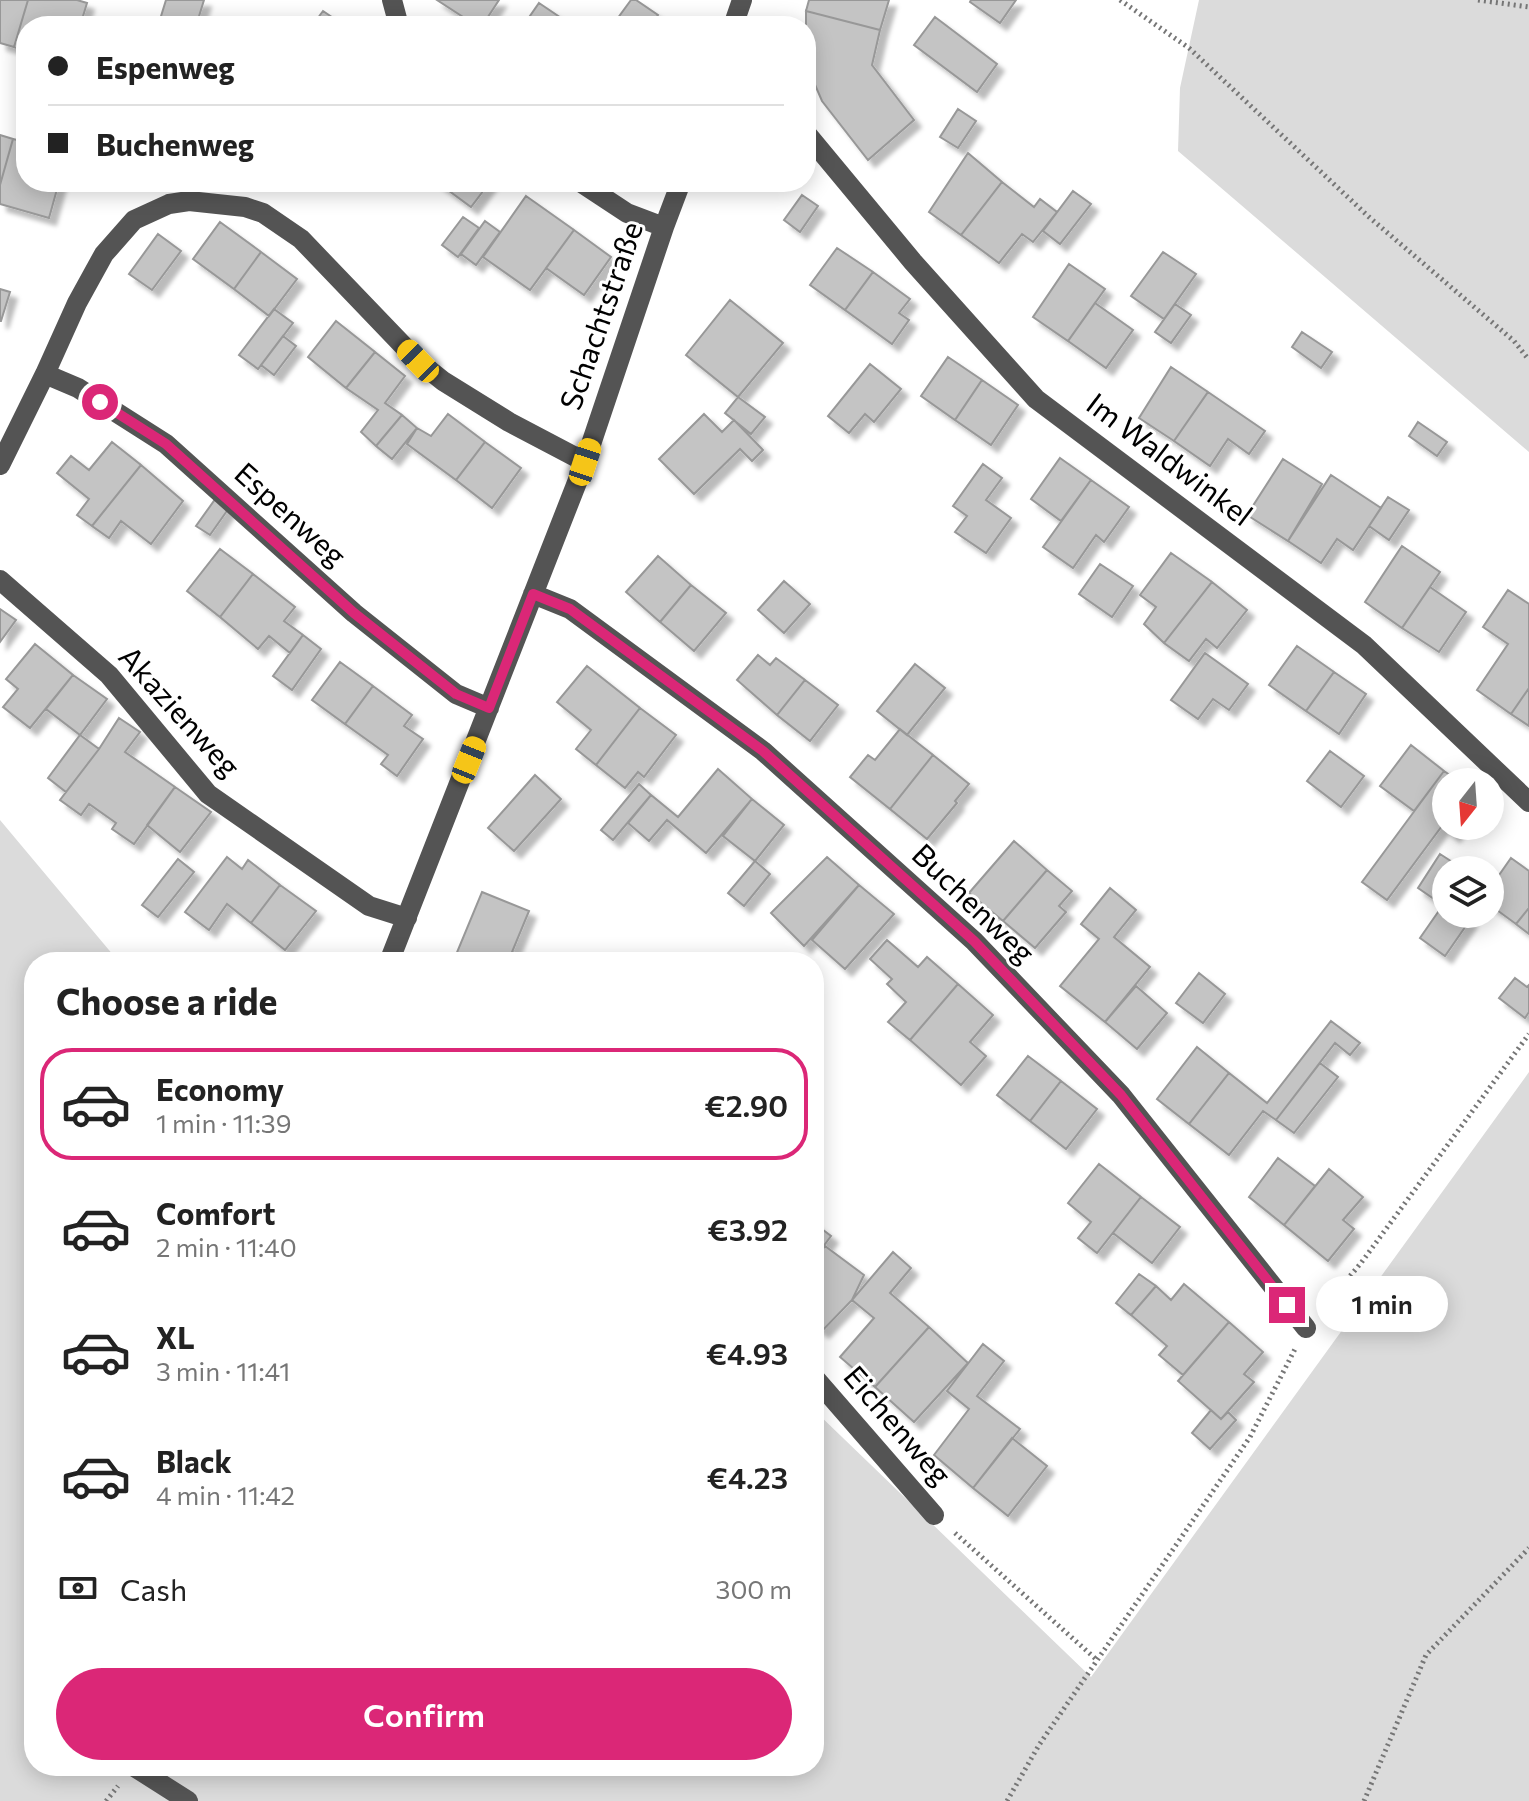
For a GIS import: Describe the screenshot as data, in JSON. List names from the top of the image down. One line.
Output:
{"streets":{"street":["Schachtstraße","Im Waldwinkel","Espenweg","Akazienweg","Buchenweg","Eichenweg"]},"crossings":[["Schachtstraße","Espenweg"],["Schachtstraße","Akazienweg"],["Schachtstraße","Buchenweg"]],"north":"bottom","page":{"banner":["Espenweg","Buchenweg"],"heading":"Choose a ride","list":[{"name":"Economy","note":"1 min · 11:39","value":"€2.90"},{"name":"Comfort","note":"2 min · 11:40","value":"€3.92"},{"name":"XL","note":"3 min · 11:41","value":"€4.93"},{"name":"Black","note":"4 min · 11:42","value":"€4.23"}],"bubble":"1 min","pay":["Cash","300 m"],"buttons":"Confirm"}}
